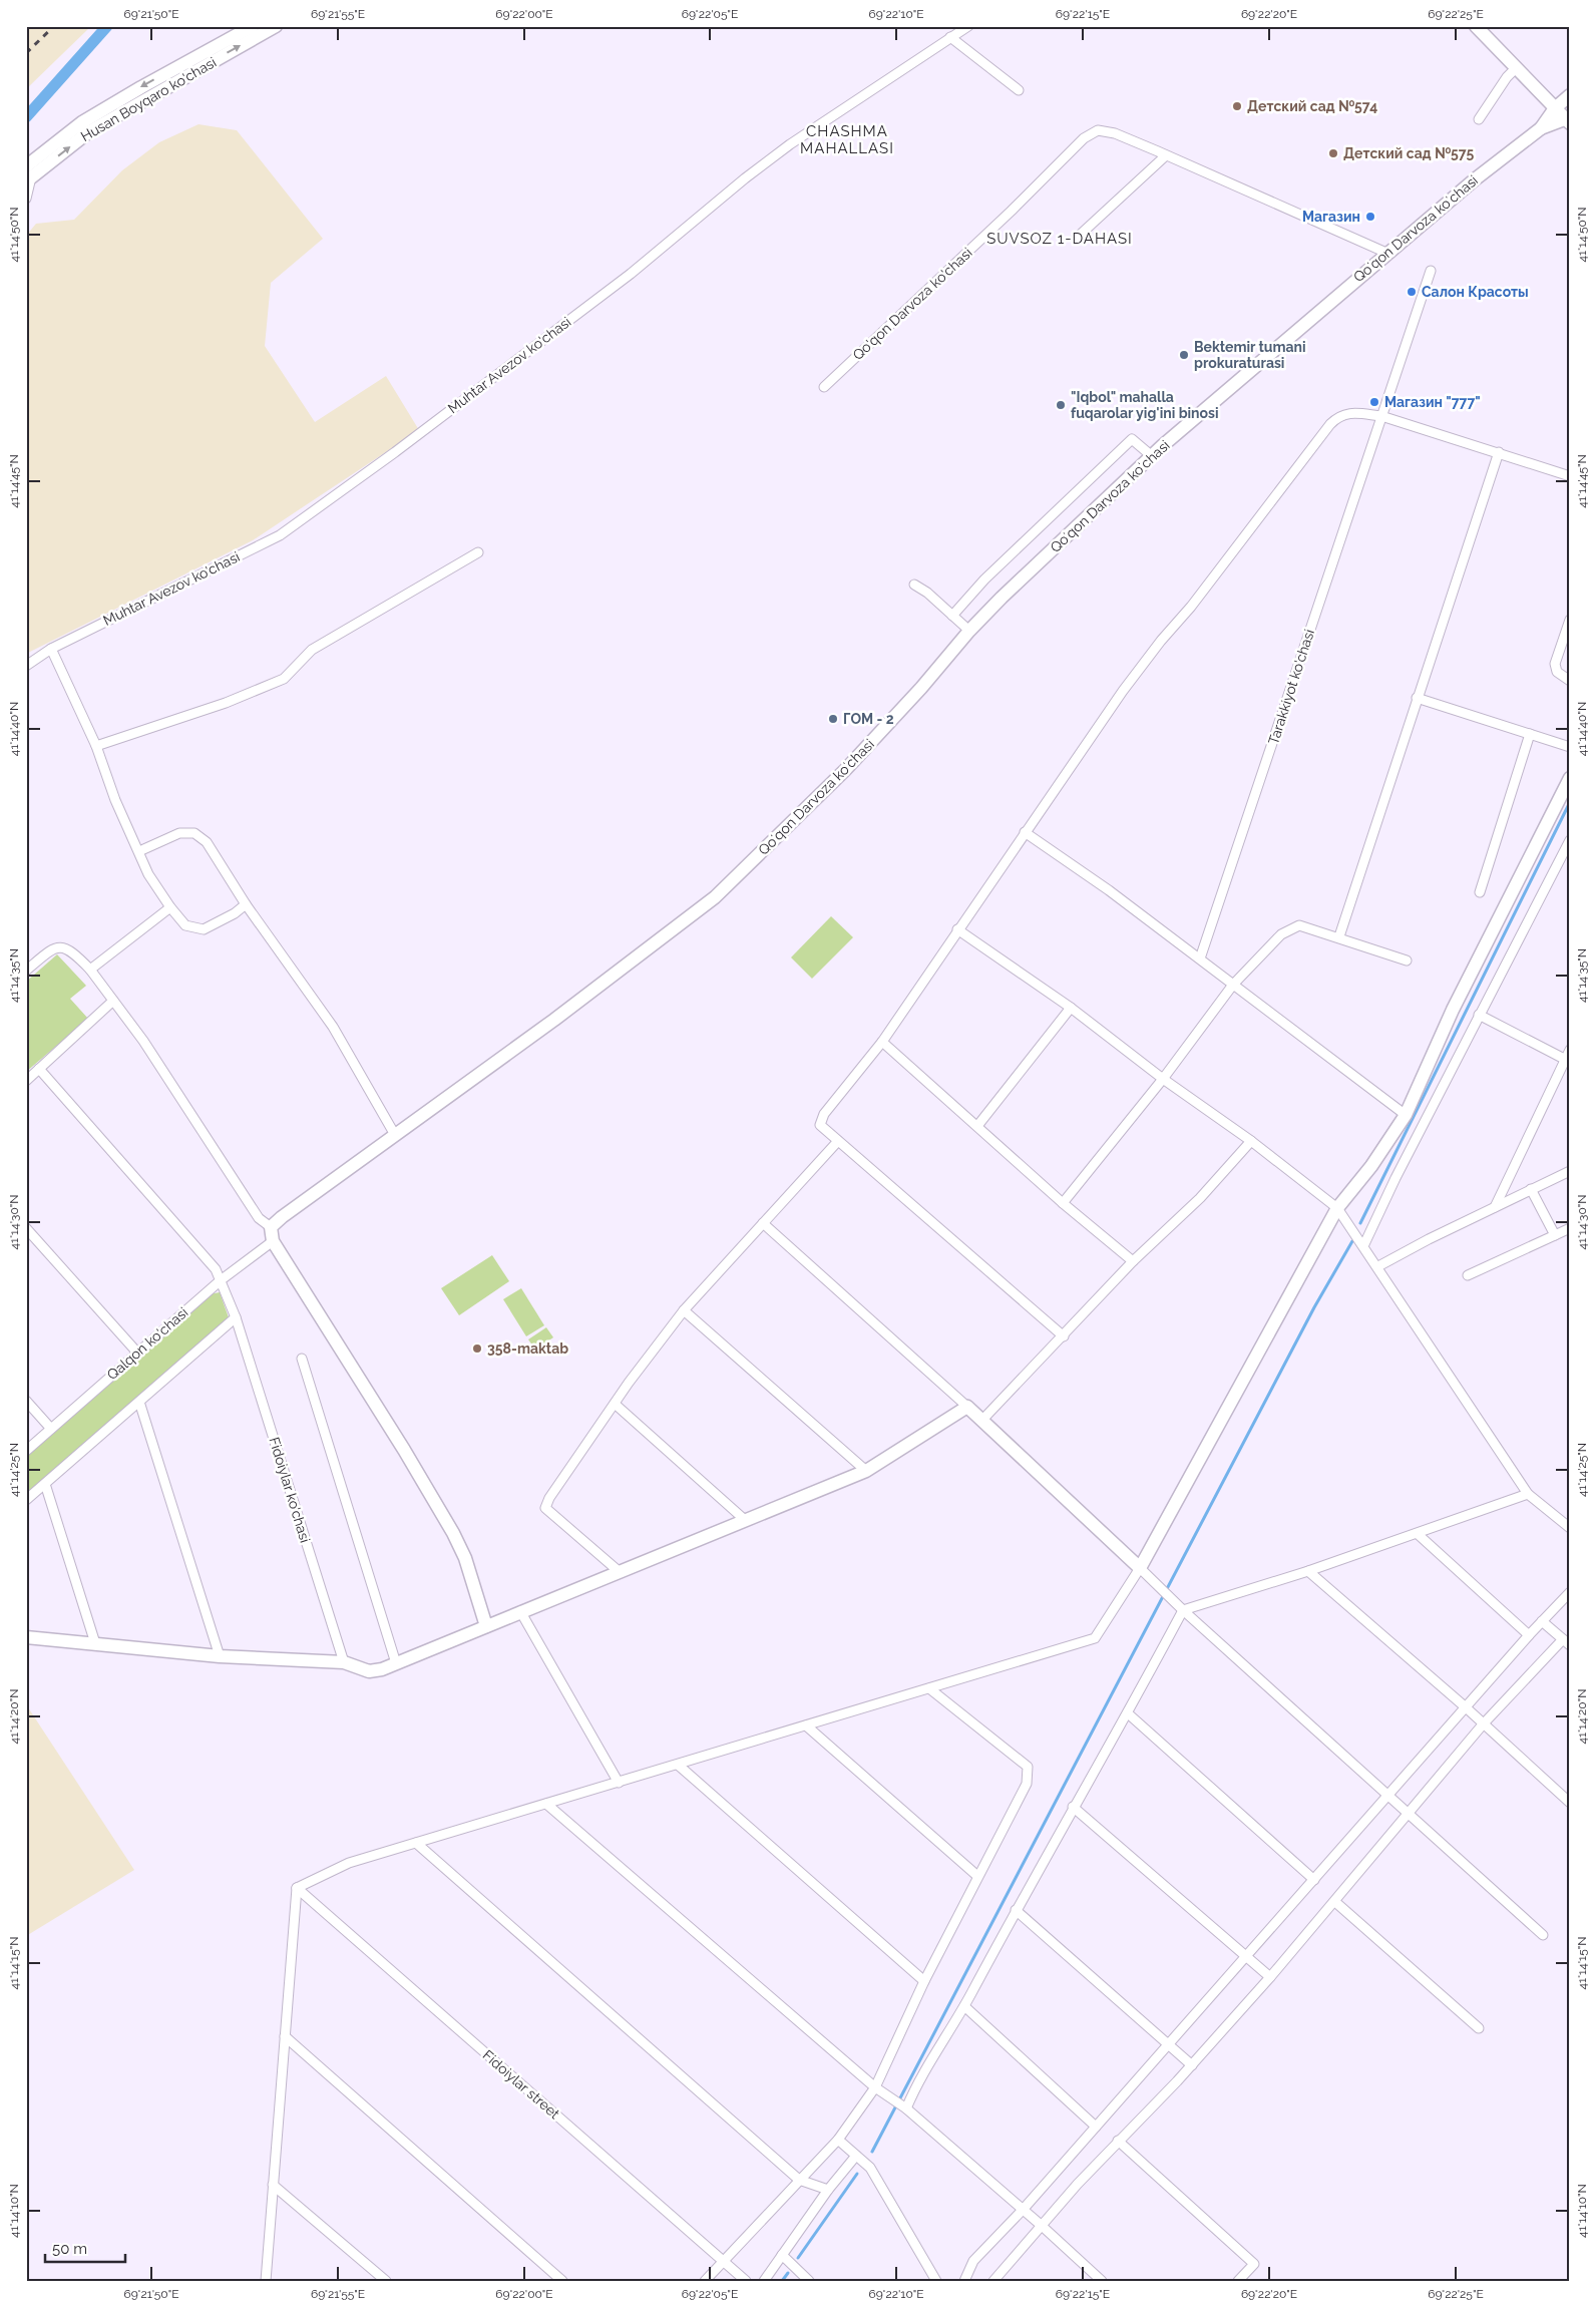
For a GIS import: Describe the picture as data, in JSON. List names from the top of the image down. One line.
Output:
{"streets":{"street":["Husan Boyqaro ko'chasi","Qoʻqon Darvoza koʻchasi","Qo'qon Darvoza ko'chasi","Muhtar Avezov ko'chasi","Tarakkiyot ko'chasi","Qalqon ko'chasi","Fidoiylar ko'chasi","Fidoiylar street"]},"crossings":[["Qalqon ko'chasi","Fidoiylar ko'chasi"]],"districts":["CHASHMA MAHALLASI","SUVSOZ 1-DAHASI"],"places":["Детский сад №574","Детский сад №575","Магазин","Салон Красоты","Bektemir tumani prokuraturasi","Магазин \"777\"","\"Iqbol\" mahalla fuqarolar yig'ini binosi","ГОМ - 2","358-maktab"],"scale_bar":"50 m","coordinates":["69°21'50\"E","69°21'55\"E","69°22'00\"E","69°22'05\"E","69°22'10\"E","69°22'15\"E","69°22'20\"E","69°22'25\"E","41°14'50\"N","41°14'45\"N","41°14'40\"N","41°14'35\"N","41°14'30\"N","41°14'25\"N","41°14'20\"N","41°14'15\"N","41°14'10\"N"]}
